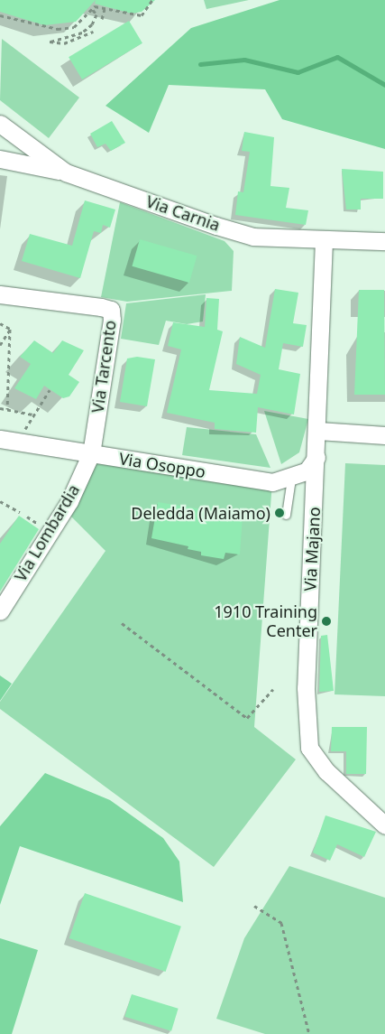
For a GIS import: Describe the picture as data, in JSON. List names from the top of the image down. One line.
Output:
{"streets":{"street":["Via Carnia","Via Tarcento","Via Osoppo","Via Lombardia","Via Majano"]},"crossings":[["Via Carnia","Via Majano"],["Via Tarcento","Via Osoppo"],["Via Tarcento","Via Lombardia"],["Via Osoppo","Via Lombardia"],["Via Osoppo","Via Majano"]],"places":["Deledda (Maiamo)","1910 Training Center"]}
